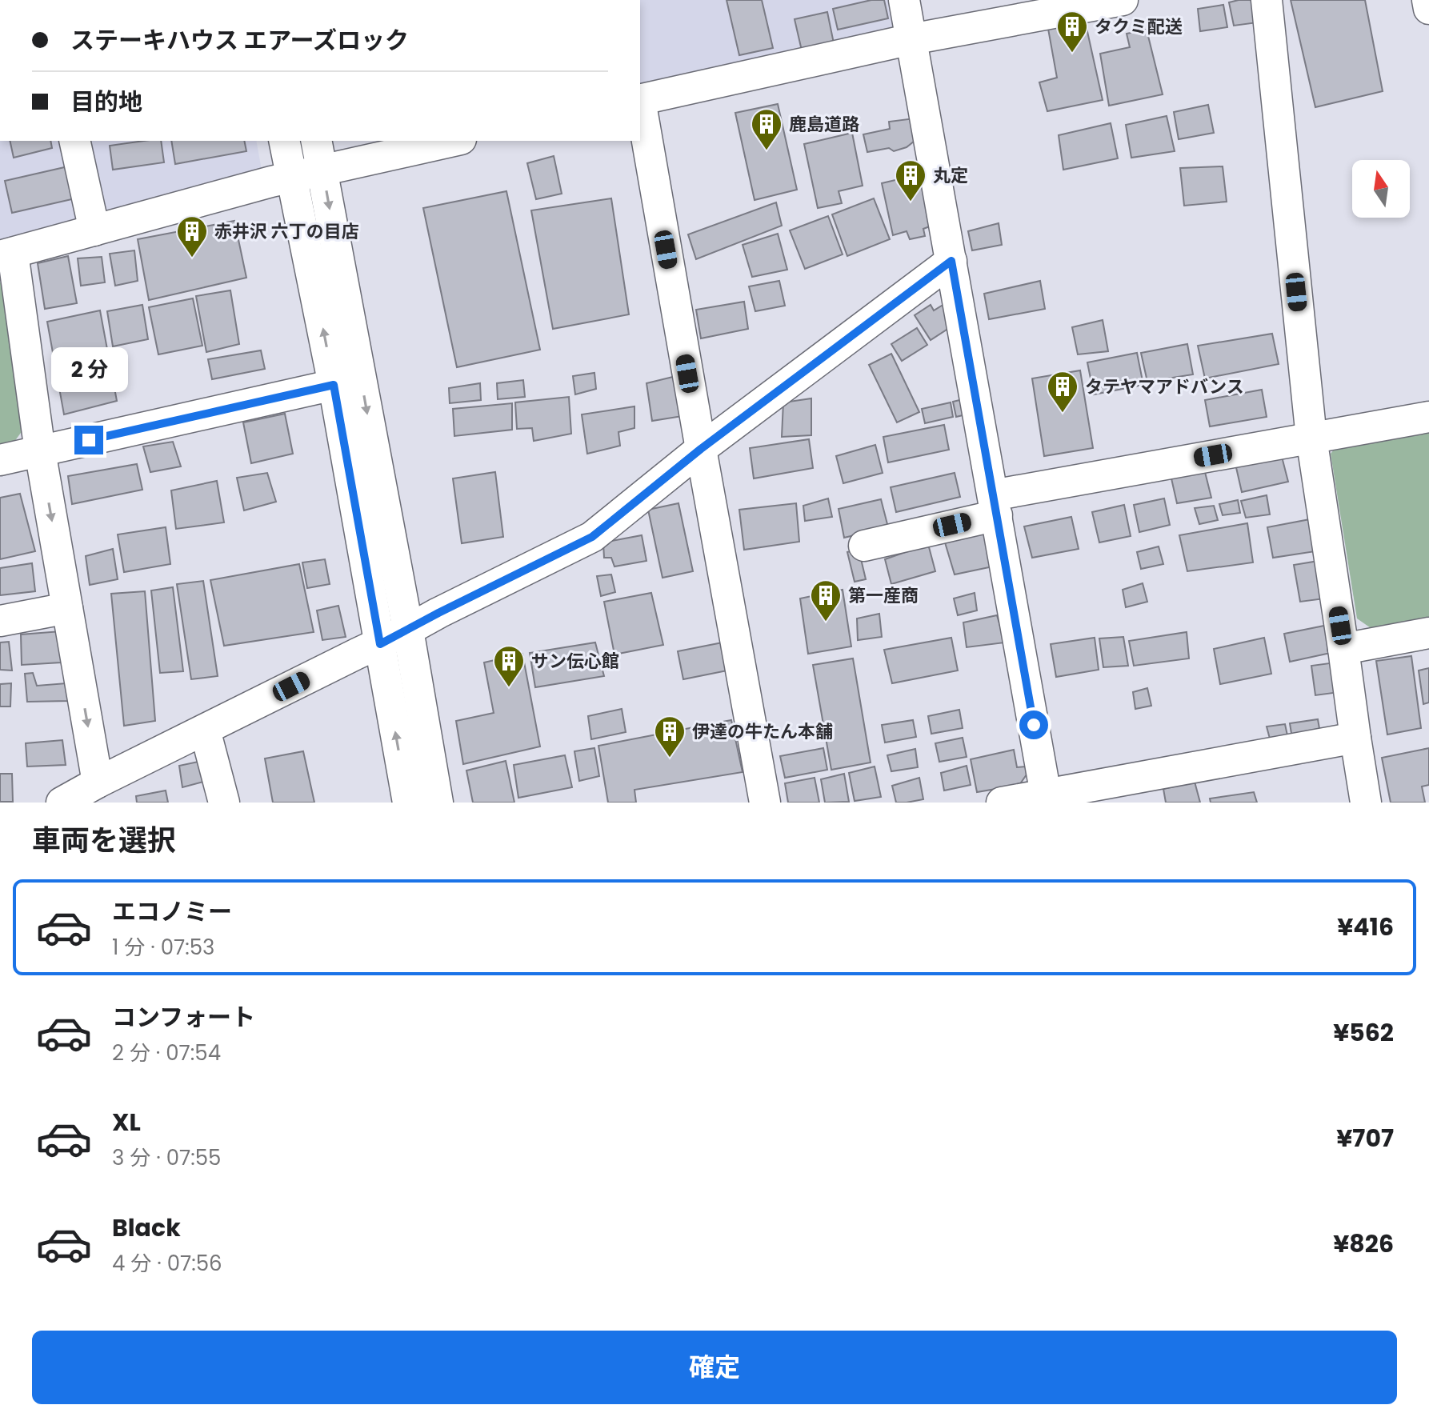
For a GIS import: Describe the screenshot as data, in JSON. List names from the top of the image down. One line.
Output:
{"places":{"building":["タクミ配送","鹿島道路","丸定","赤井沢 六丁の目店","タテヤマアドバンス","第一産商","サン伝心館","伊達の牛たん本舗"]},"north":"top","page":{"banner":["ステーキハウス エアーズロック","目的地"],"bubble":"2 分","heading":"車両を選択","list":[{"name":"エコノミー","note":"1 分 · 07:53","value":"¥416"},{"name":"コンフォート","note":"2 分 · 07:54","value":"¥562"},{"name":"XL","note":"3 分 · 07:55","value":"¥707"},{"name":"Black","note":"4 分 · 07:56","value":"¥826"}],"buttons":"確定"}}
